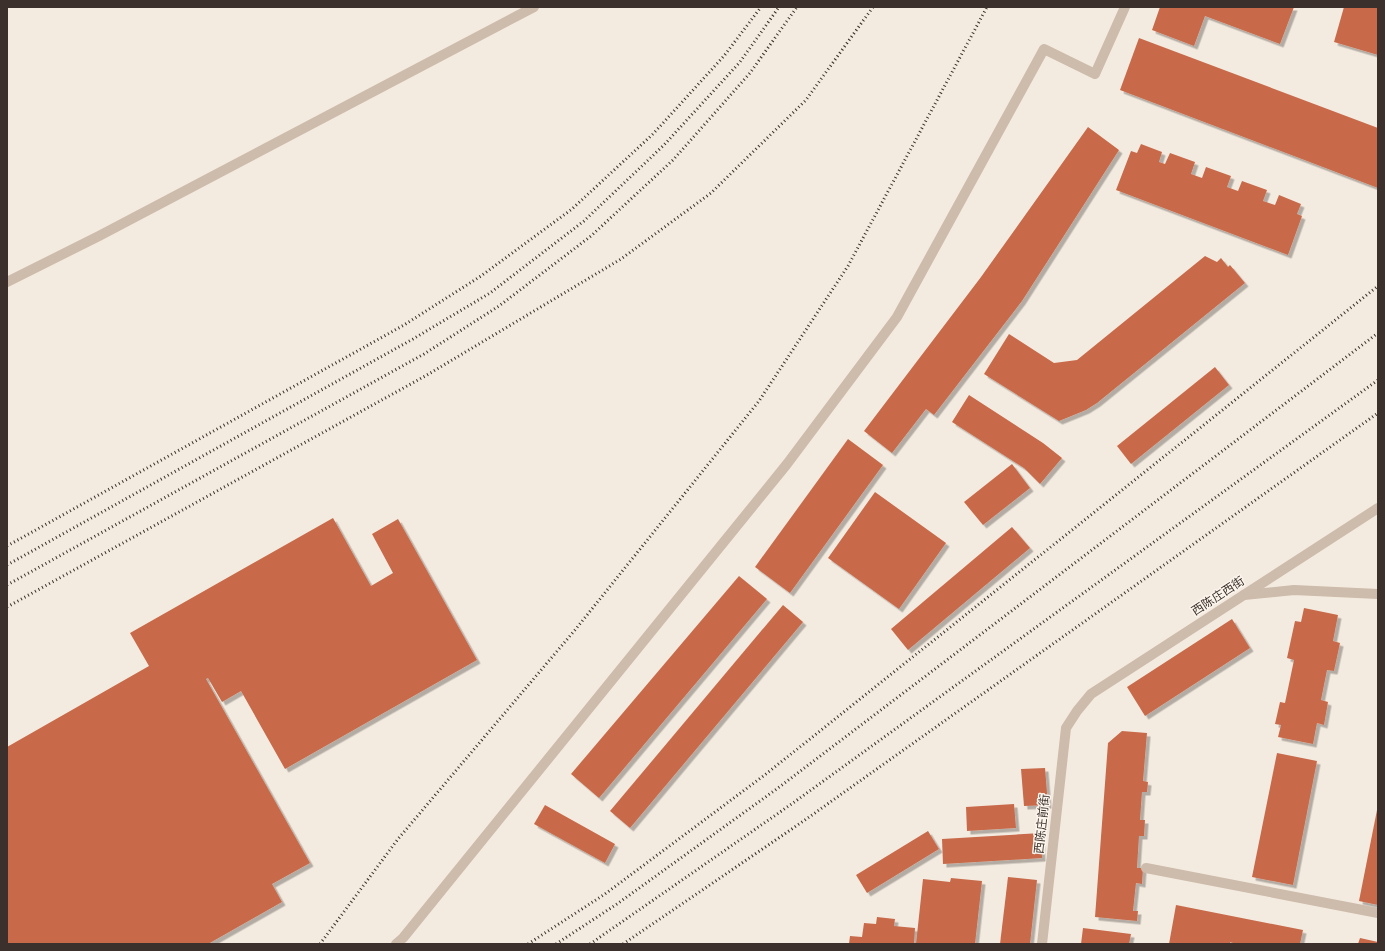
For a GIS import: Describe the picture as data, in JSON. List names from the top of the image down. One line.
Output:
{"streets":{"street":["西陈庄西街","西陈庄前街"]},"crossings":[["西陈庄西街","西陈庄前街"]]}
